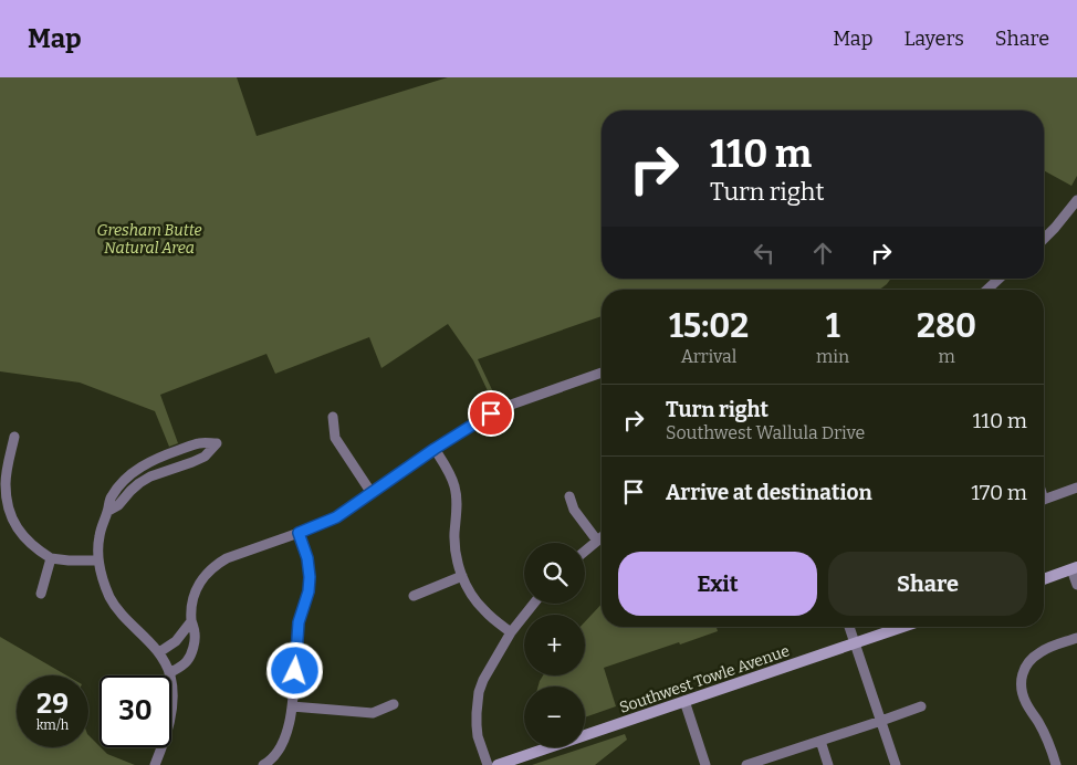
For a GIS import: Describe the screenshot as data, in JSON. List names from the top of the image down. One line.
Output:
{"streets":{"main road":["Southwest Towle Avenue"]},"parks":["Gresham Butte Natural Area"],"page":{"header":"Map","nav":["Map","Layers","Share"],"turn":["110 m","Turn right"],"eta":["15:02","Arrival","1","min","280","m"],"list":[{"name":"Turn right","note":"Southwest Wallula Drive","value":"110 m"},{"name":"Arrive at destination","value":"170 m"}],"buttons":["Exit","Share"],"map_buttons":["+","−"],"speed":"29 km/h","limit":"30"}}
